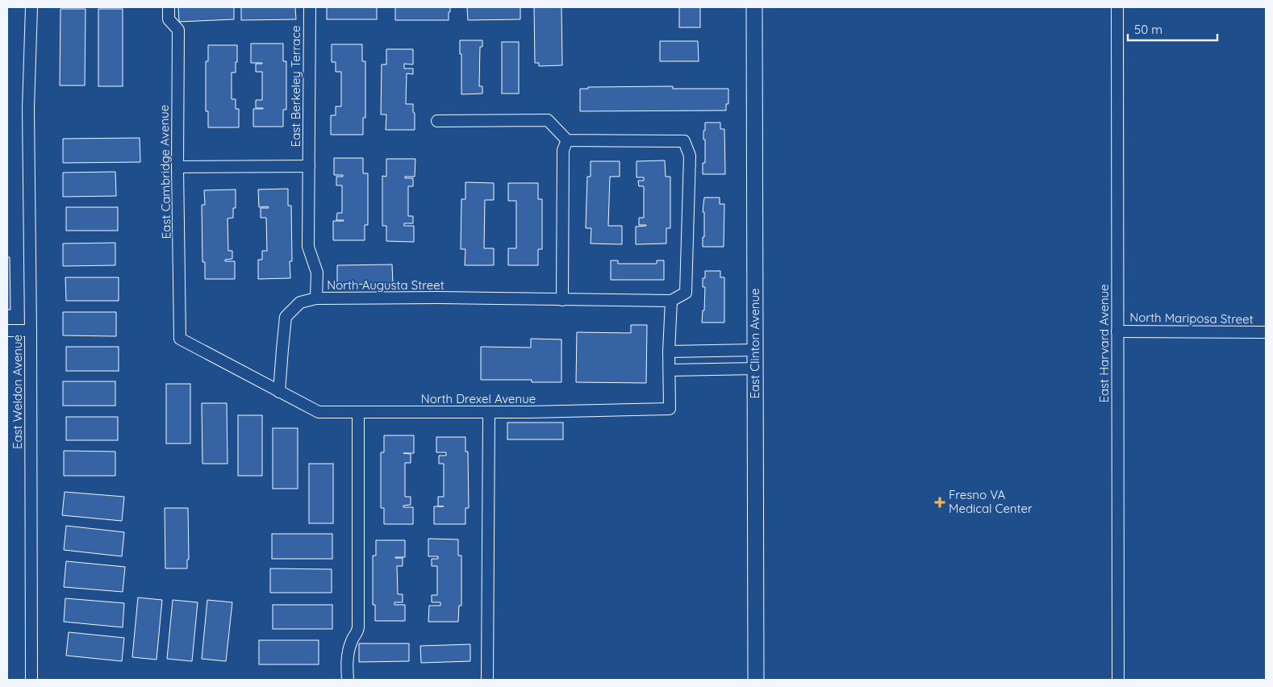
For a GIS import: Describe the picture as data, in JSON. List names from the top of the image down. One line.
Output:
{"streets":{"main road":["East Clinton Avenue"],"street":["East Berkeley Terrace","East Cambridge Avenue","North Augusta Street","North Mariposa Street","East Harvard Avenue","East Weldon Avenue","North Drexel Avenue"]},"crossings":[["East Berkeley Terrace","North Augusta Street"],["East Cambridge Avenue","North Drexel Avenue"],["North Mariposa Street","East Harvard Avenue"]],"places":{"health":["Fresno VA Medical Center"]},"scale_bar":"50 m"}
